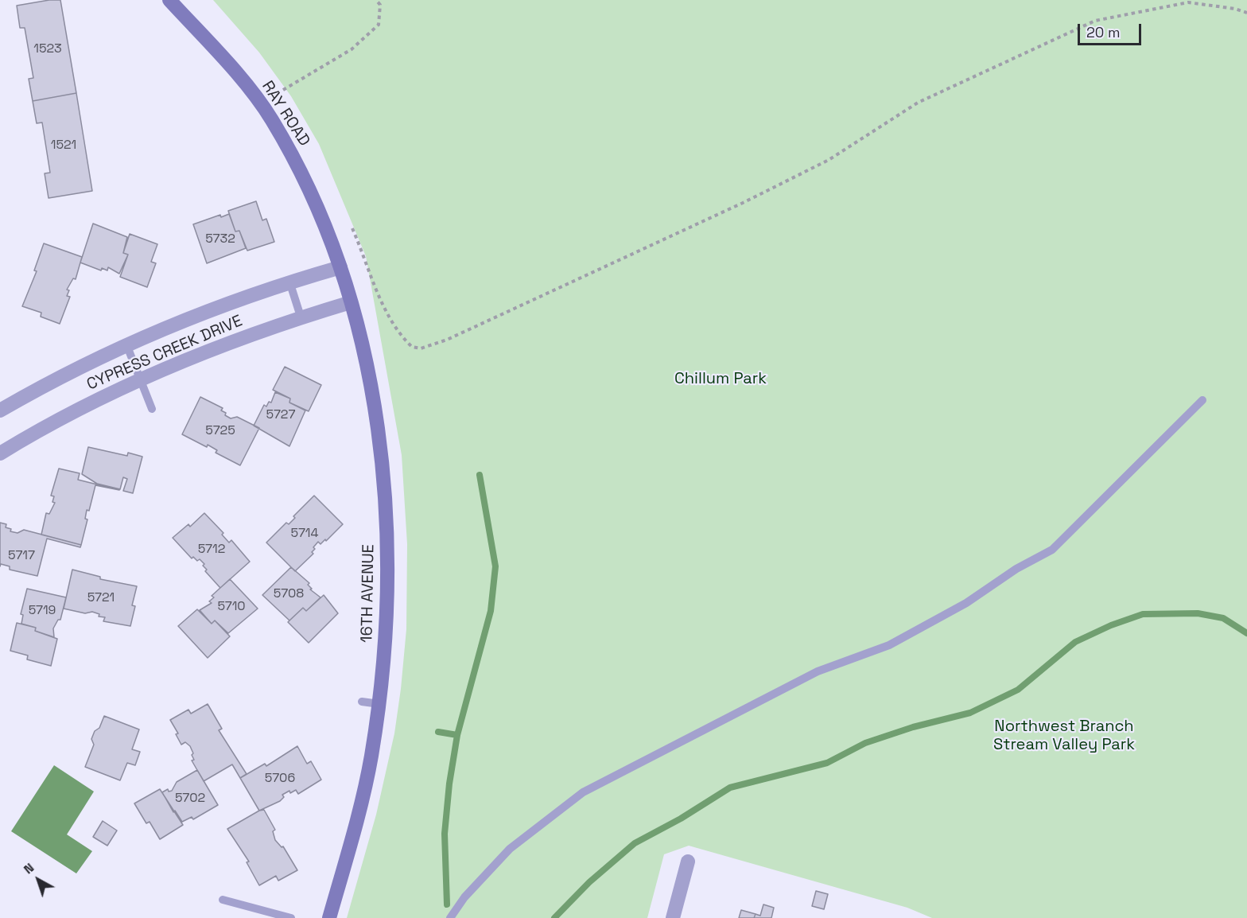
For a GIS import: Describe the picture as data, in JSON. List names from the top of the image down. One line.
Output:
{"streets":{"street":["RAY ROAD","CYPRESS CREEK DRIVE","16TH AVENUE"]},"crossings":[["RAY ROAD","CYPRESS CREEK DRIVE"],["RAY ROAD","16TH AVENUE"],["CYPRESS CREEK DRIVE","16TH AVENUE"]],"parks":["Chillum Park","Northwest Branch Stream Valley Park"],"house_numbers":["1523","1521","5732","5727","5725","5714","5712","5717","5708","5721","5710","5719","5706","5702"],"scale_bar":"20 m","north":"top left"}
